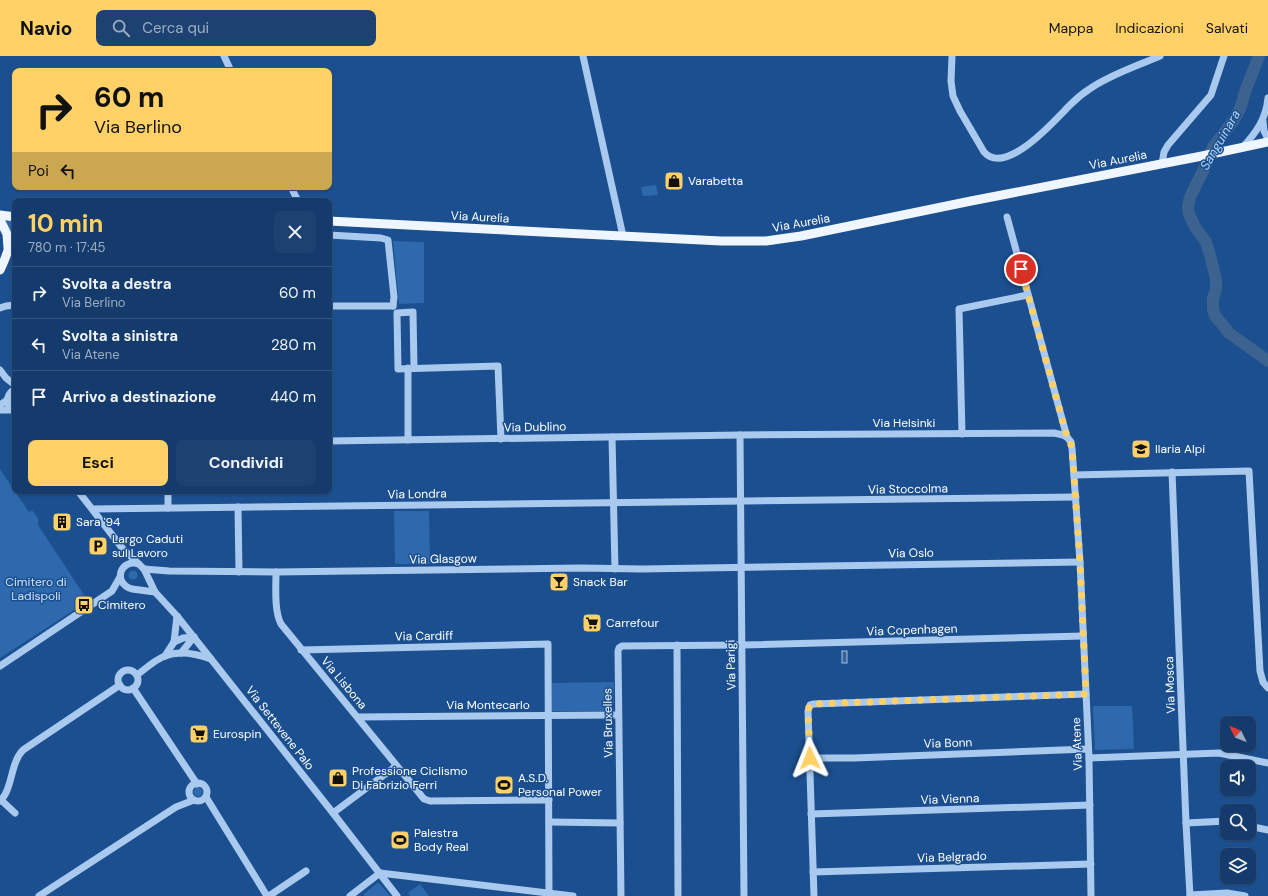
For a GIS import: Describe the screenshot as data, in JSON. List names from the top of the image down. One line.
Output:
{"streets":{"main road":["Via Aurelia"],"street":["Via Helsinki","Via Dublino","Via Stoccolma","Via Londra","Via Oslo","Via Glasgow","Via Copenhagen","Via Cardiff","Via Parigi","Via Lisbona","Via Mosca","Via Montecarlo","Via Bruxelles","Via Settevene Palo","Via Bonn","Via Atene","Via Vienna","Via Belgrado"]},"crossings":[["Via Helsinki","Via Dublino"],["Via Helsinki","Via Parigi"],["Via Helsinki","Via Atene"],["Via Dublino","Via Parigi"],["Via Stoccolma","Via Londra"],["Via Stoccolma","Via Parigi"],["Via Stoccolma","Via Atene"],["Via Londra","Via Parigi"],["Via Londra","Via Settevene Palo"],["Via Oslo","Via Glasgow"],["Via Oslo","Via Parigi"],["Via Oslo","Via Atene"],["Via Glasgow","Via Parigi"],["Via Glasgow","Via Lisbona"],["Via Glasgow","Via Settevene Palo"],["Via Copenhagen","Via Parigi"],["Via Copenhagen","Via Bruxelles"],["Via Copenhagen","Via Atene"],["Via Cardiff","Via Lisbona"],["Via Cardiff","Via Montecarlo"],["Via Lisbona","Via Montecarlo"],["Via Montecarlo","Via Bruxelles"],["Via Bonn","Via Atene"],["Via Atene","Via Vienna"],["Via Atene","Via Belgrado"]],"water":["Sanguinara"],"parks":["Cimitero di Ladispoli"],"places":{"shop":["Varabetta","Professione Ciclismo Di Fabrizio Ferri"],"school or university":["Ilaria Alpi"],"building":["Sara '94"],"parking":["Largo Caduti sul Lavoro"],"bar":["Snack Bar"],"bus stop":["Cimitero"],"supermarket":["Carrefour","Eurospin"],"sports":["A.S.D. Personal Power","Palestra Body Real"]},"north":"top left","page":{"header":"Navio","search":"Cerca qui","nav":["Mappa","Indicazioni","Salvati"],"turn":["60 m","Via Berlino"],"then":"Poi","heading":["10 min","780 m · 17:45"],"list":[{"name":"Svolta a destra","note":"Via Berlino","value":"60 m"},{"name":"Svolta a sinistra","note":"Via Atene","value":"280 m"},{"name":"Arrivo a destinazione","value":"440 m"}],"buttons":["Esci","Condividi"]}}
